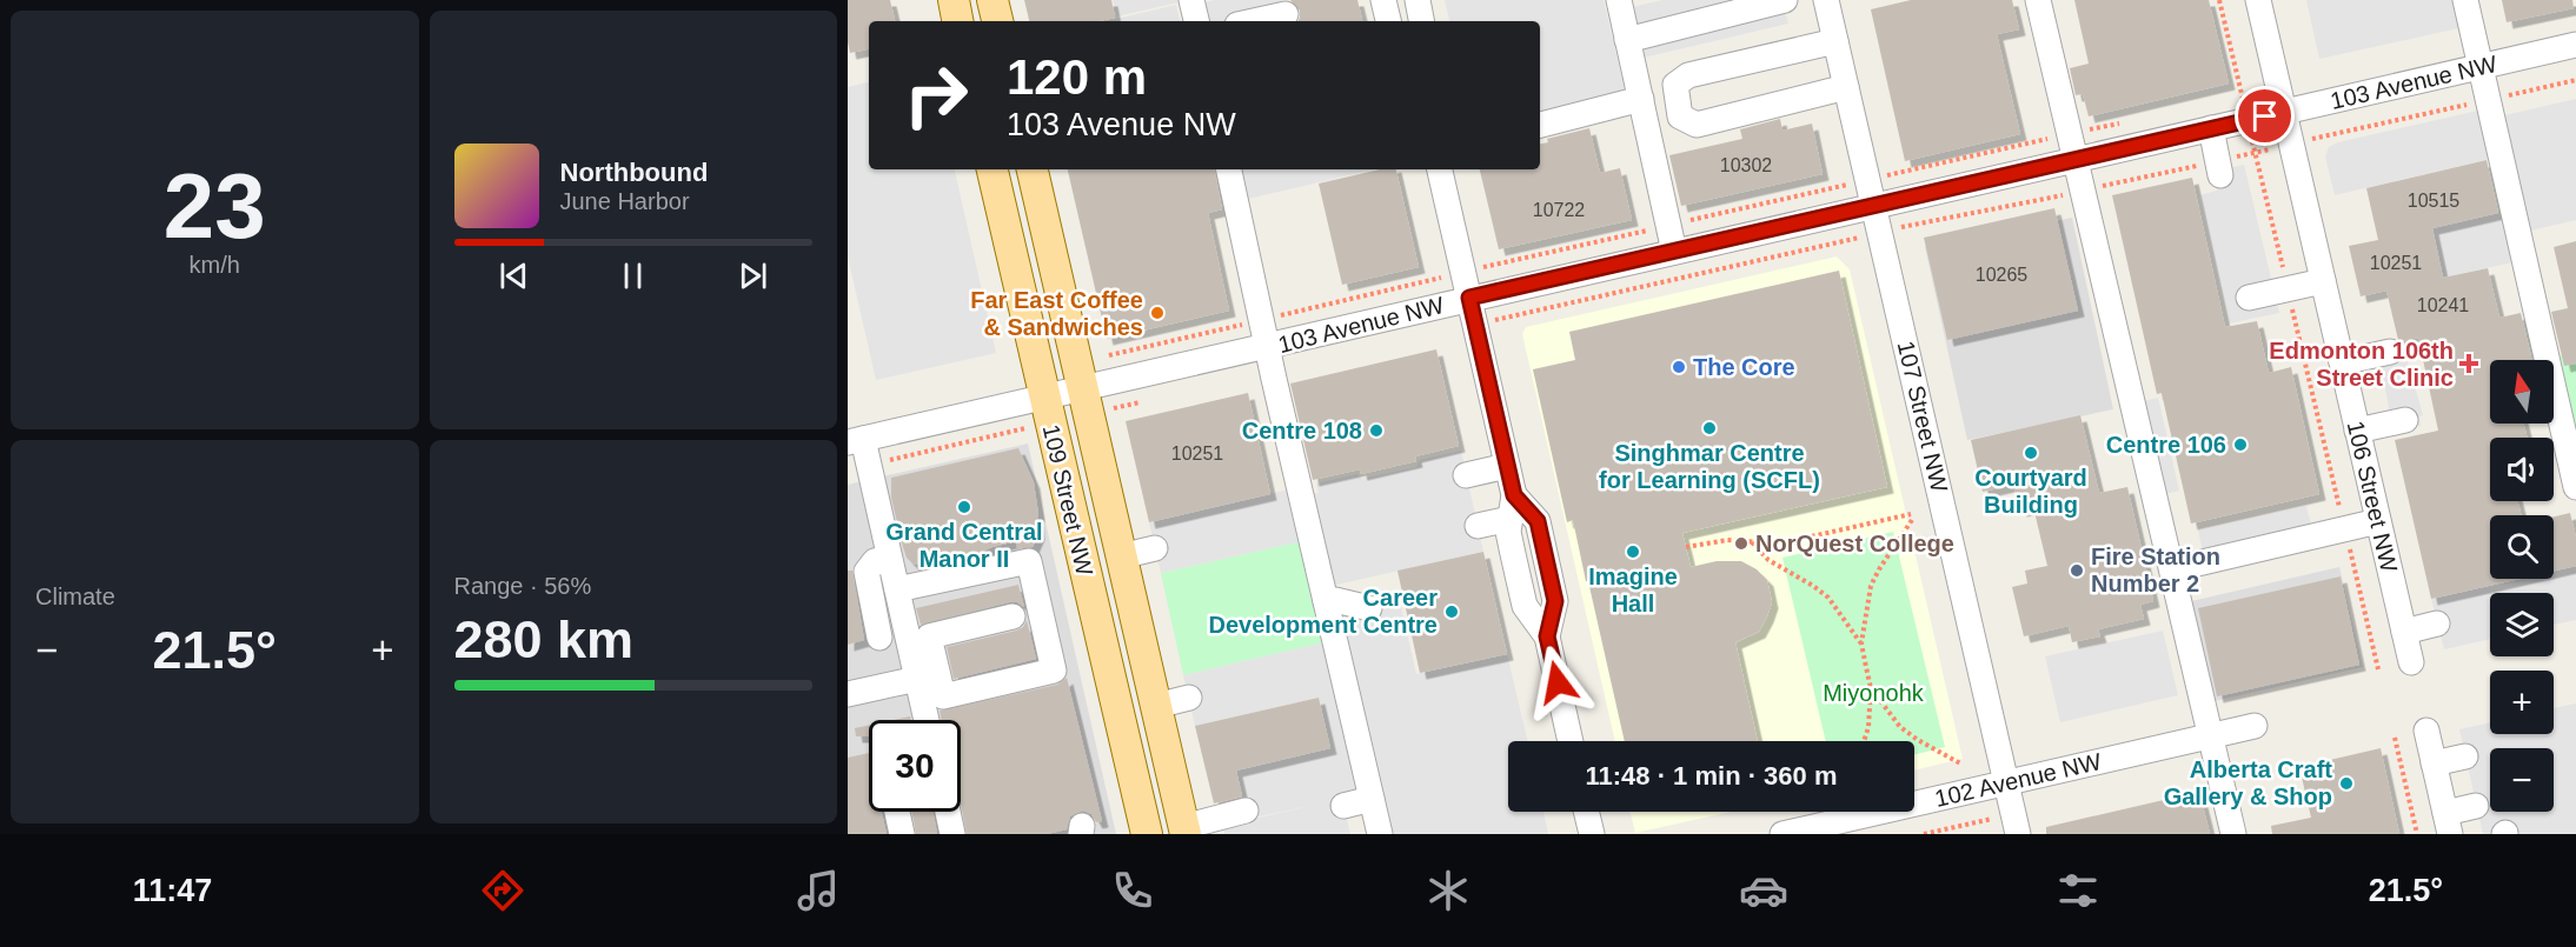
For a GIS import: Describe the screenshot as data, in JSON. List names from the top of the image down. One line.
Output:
{"streets":{"main road":["109 Street NW"],"street":["103 Avenue NW","107 Street NW","106 Street NW","102 Avenue NW"]},"crossings":[["103 Avenue NW","107 Street NW"],["103 Avenue NW","106 Street NW"],["103 Avenue NW","109 Street NW"],["107 Street NW","102 Avenue NW"]],"parks":["Miyonohk"],"places":{"other":["Far East Coffee & Sandwiches","The Core","Singhmar Centre for Learning (SCFL)","Centre 108","Centre 106","Courtyard Building","Grand Central Manor II","NorQuest College","Imagine Hall","Fire Station Number 2","Career Development Centre","Alberta Craft Gallery & Shop"],"health":["Edmonton 106th Street Clinic"]},"house_numbers":["10302","10515","10722","10251","10265","10241","10251"],"north":"top","page":{"tile":[["23","km/h"],"Climate",["Range · 56%","280 km"]],"turn":["120 m","103 Avenue NW"],"song":["Northbound","June Harbor"],"map_buttons":["+","−"],"heat":["−","21.5°","+"],"limit":"30","trip":"11:48 · 1 min · 360 m","tabs":["11:47","21.5°"]}}
